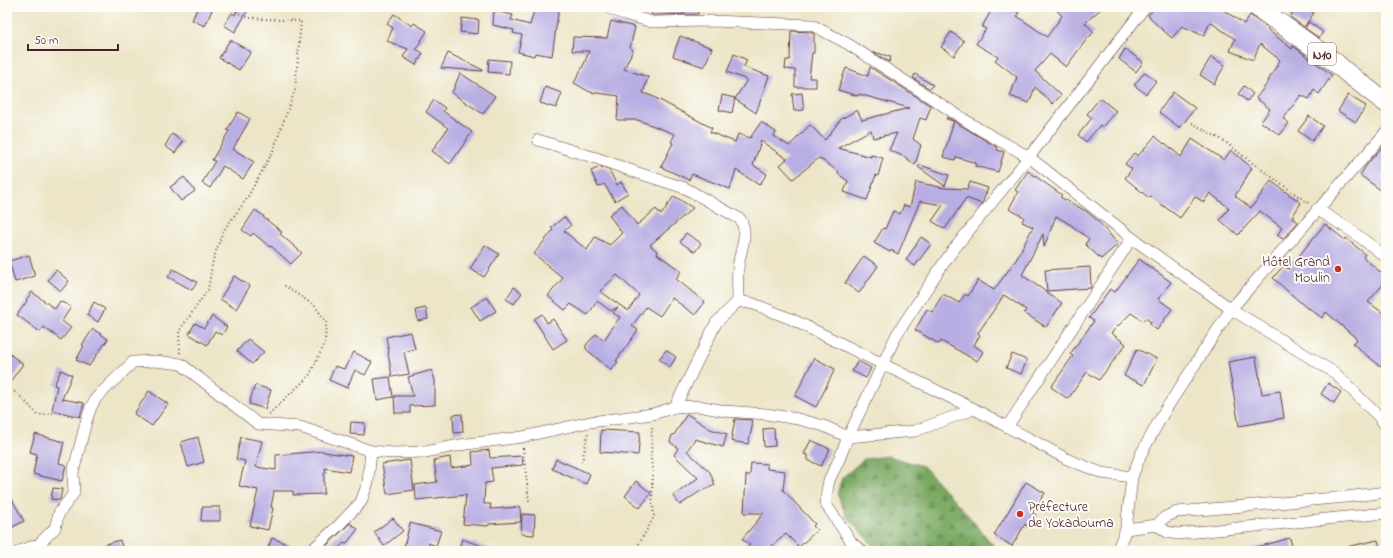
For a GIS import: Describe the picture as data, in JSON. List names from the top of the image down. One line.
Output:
{"streets":{"highway":["N10"]},"places":["Hôtel Grand Moulin","Préfecture de Yokadouma"],"scale_bar":"50 m"}
